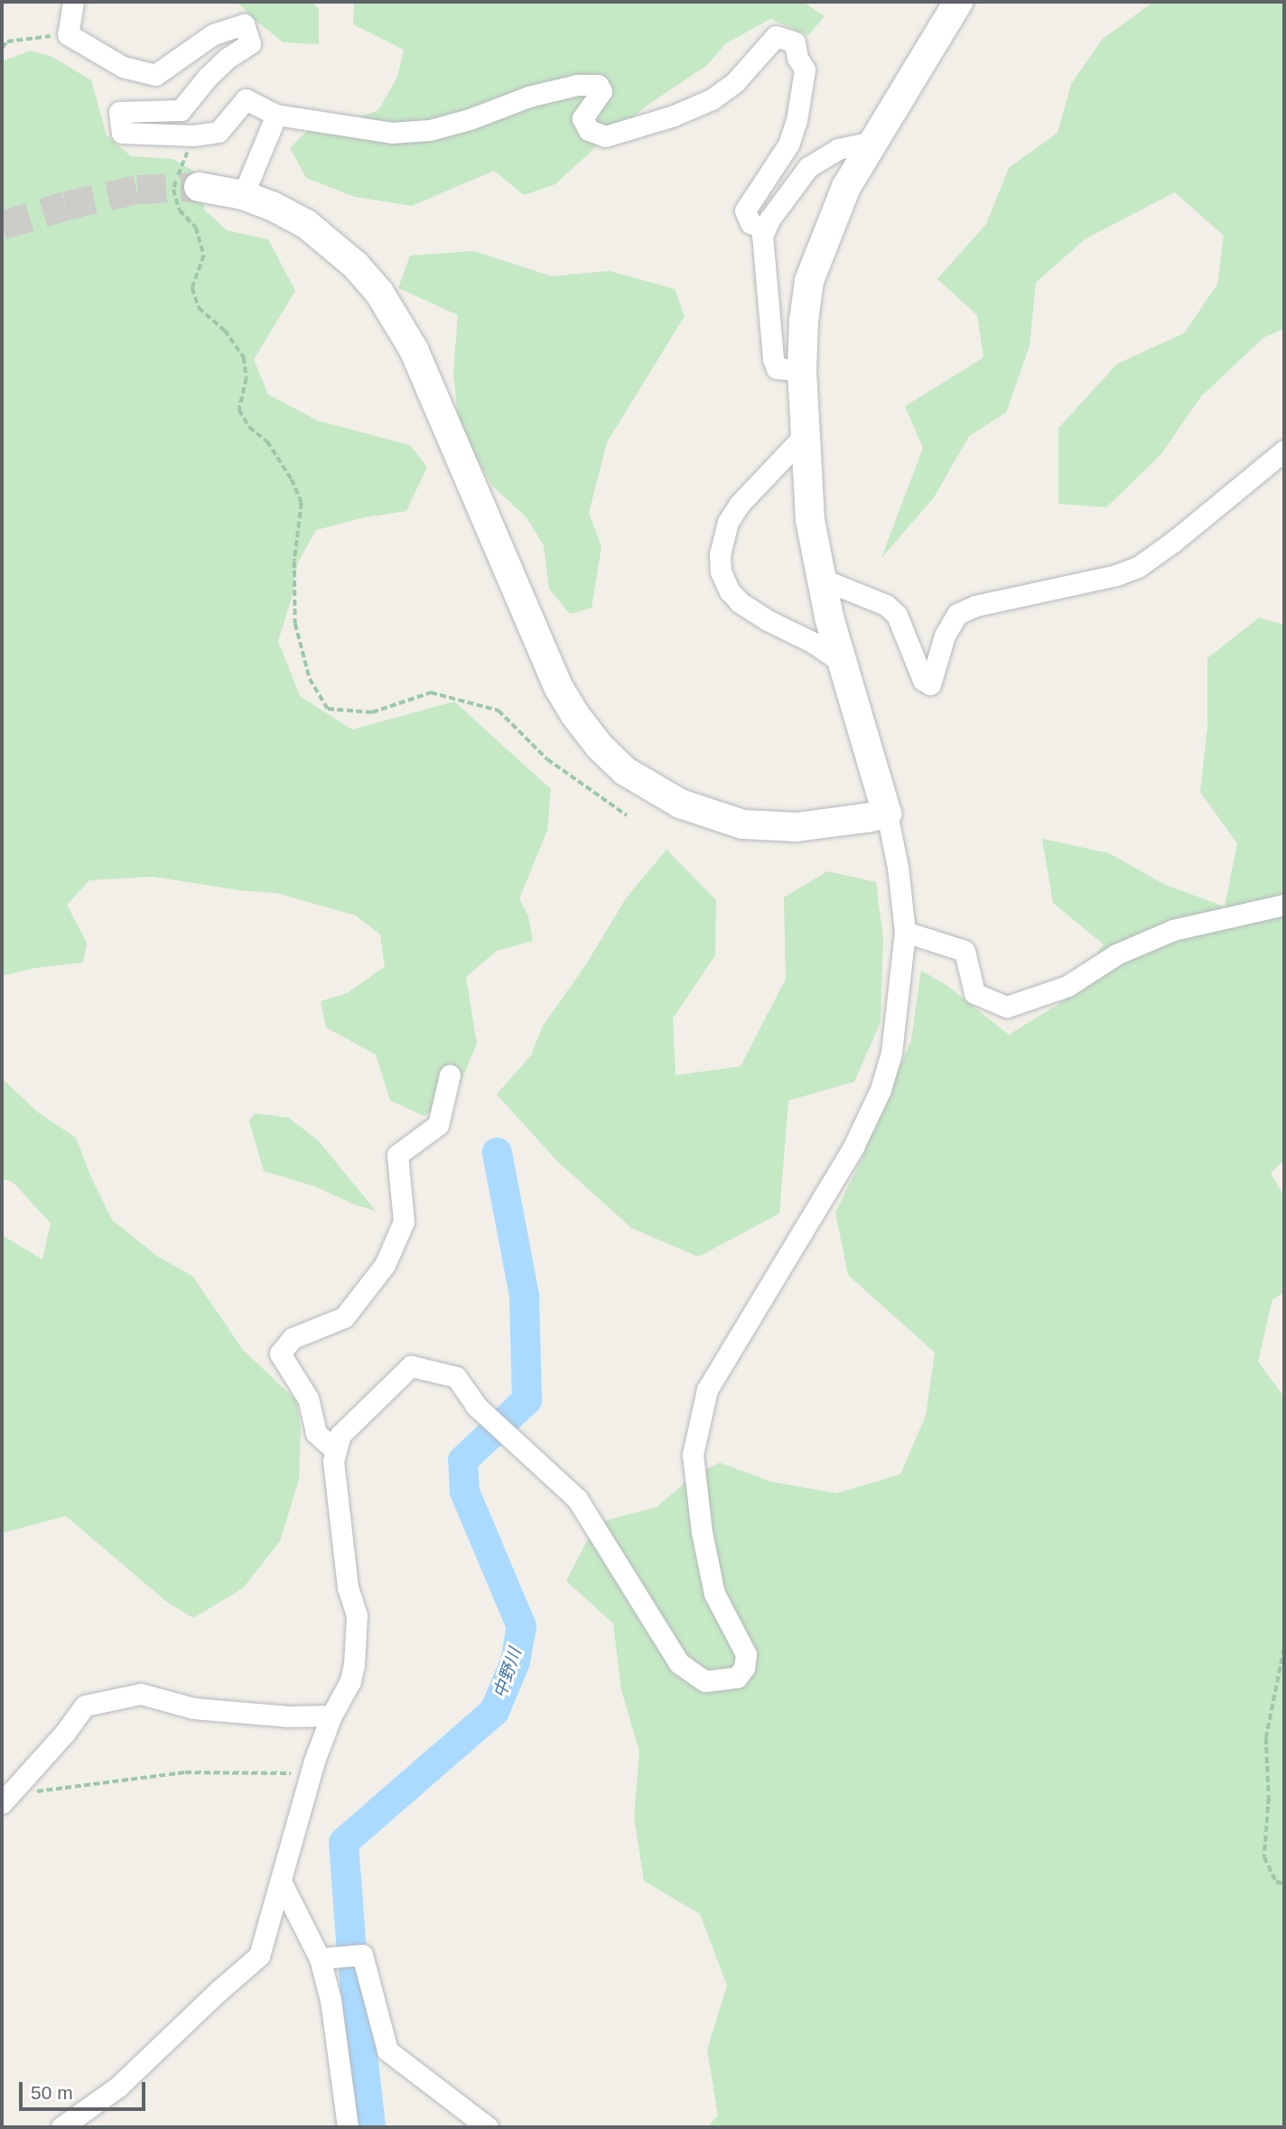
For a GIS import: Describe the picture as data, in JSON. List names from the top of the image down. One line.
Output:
{"water":["中野川"],"scale_bar":"50 m"}
